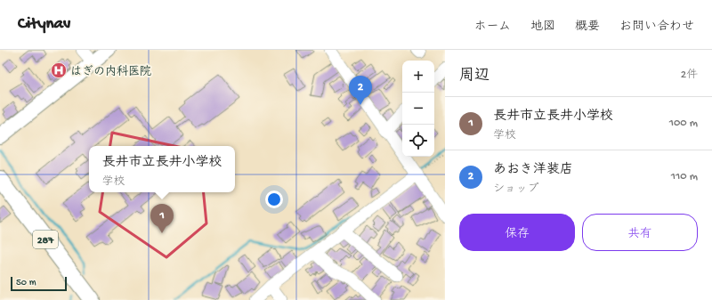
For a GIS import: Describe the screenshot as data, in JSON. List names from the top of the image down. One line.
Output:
{"streets":{"highway":["287"]},"places":{"hospital":["はぎの内科医院"]},"scale_bar":"50 m","page":{"header":"Citynav","nav":["ホーム","地図","概要","お問い合わせ"],"heading":["周辺","2件"],"map_buttons":["+","−"],"pins":["2","1"],"list":[{"mark":"1","name":"長井市立長井小学校","note":"学校","value":"100 m"},{"mark":"2","name":"あおき洋装店","note":"ショップ","value":"110 m"}],"popup":["長井市立長井小学校","学校"],"buttons":["保存","共有"],"scale":"50 m"}}
